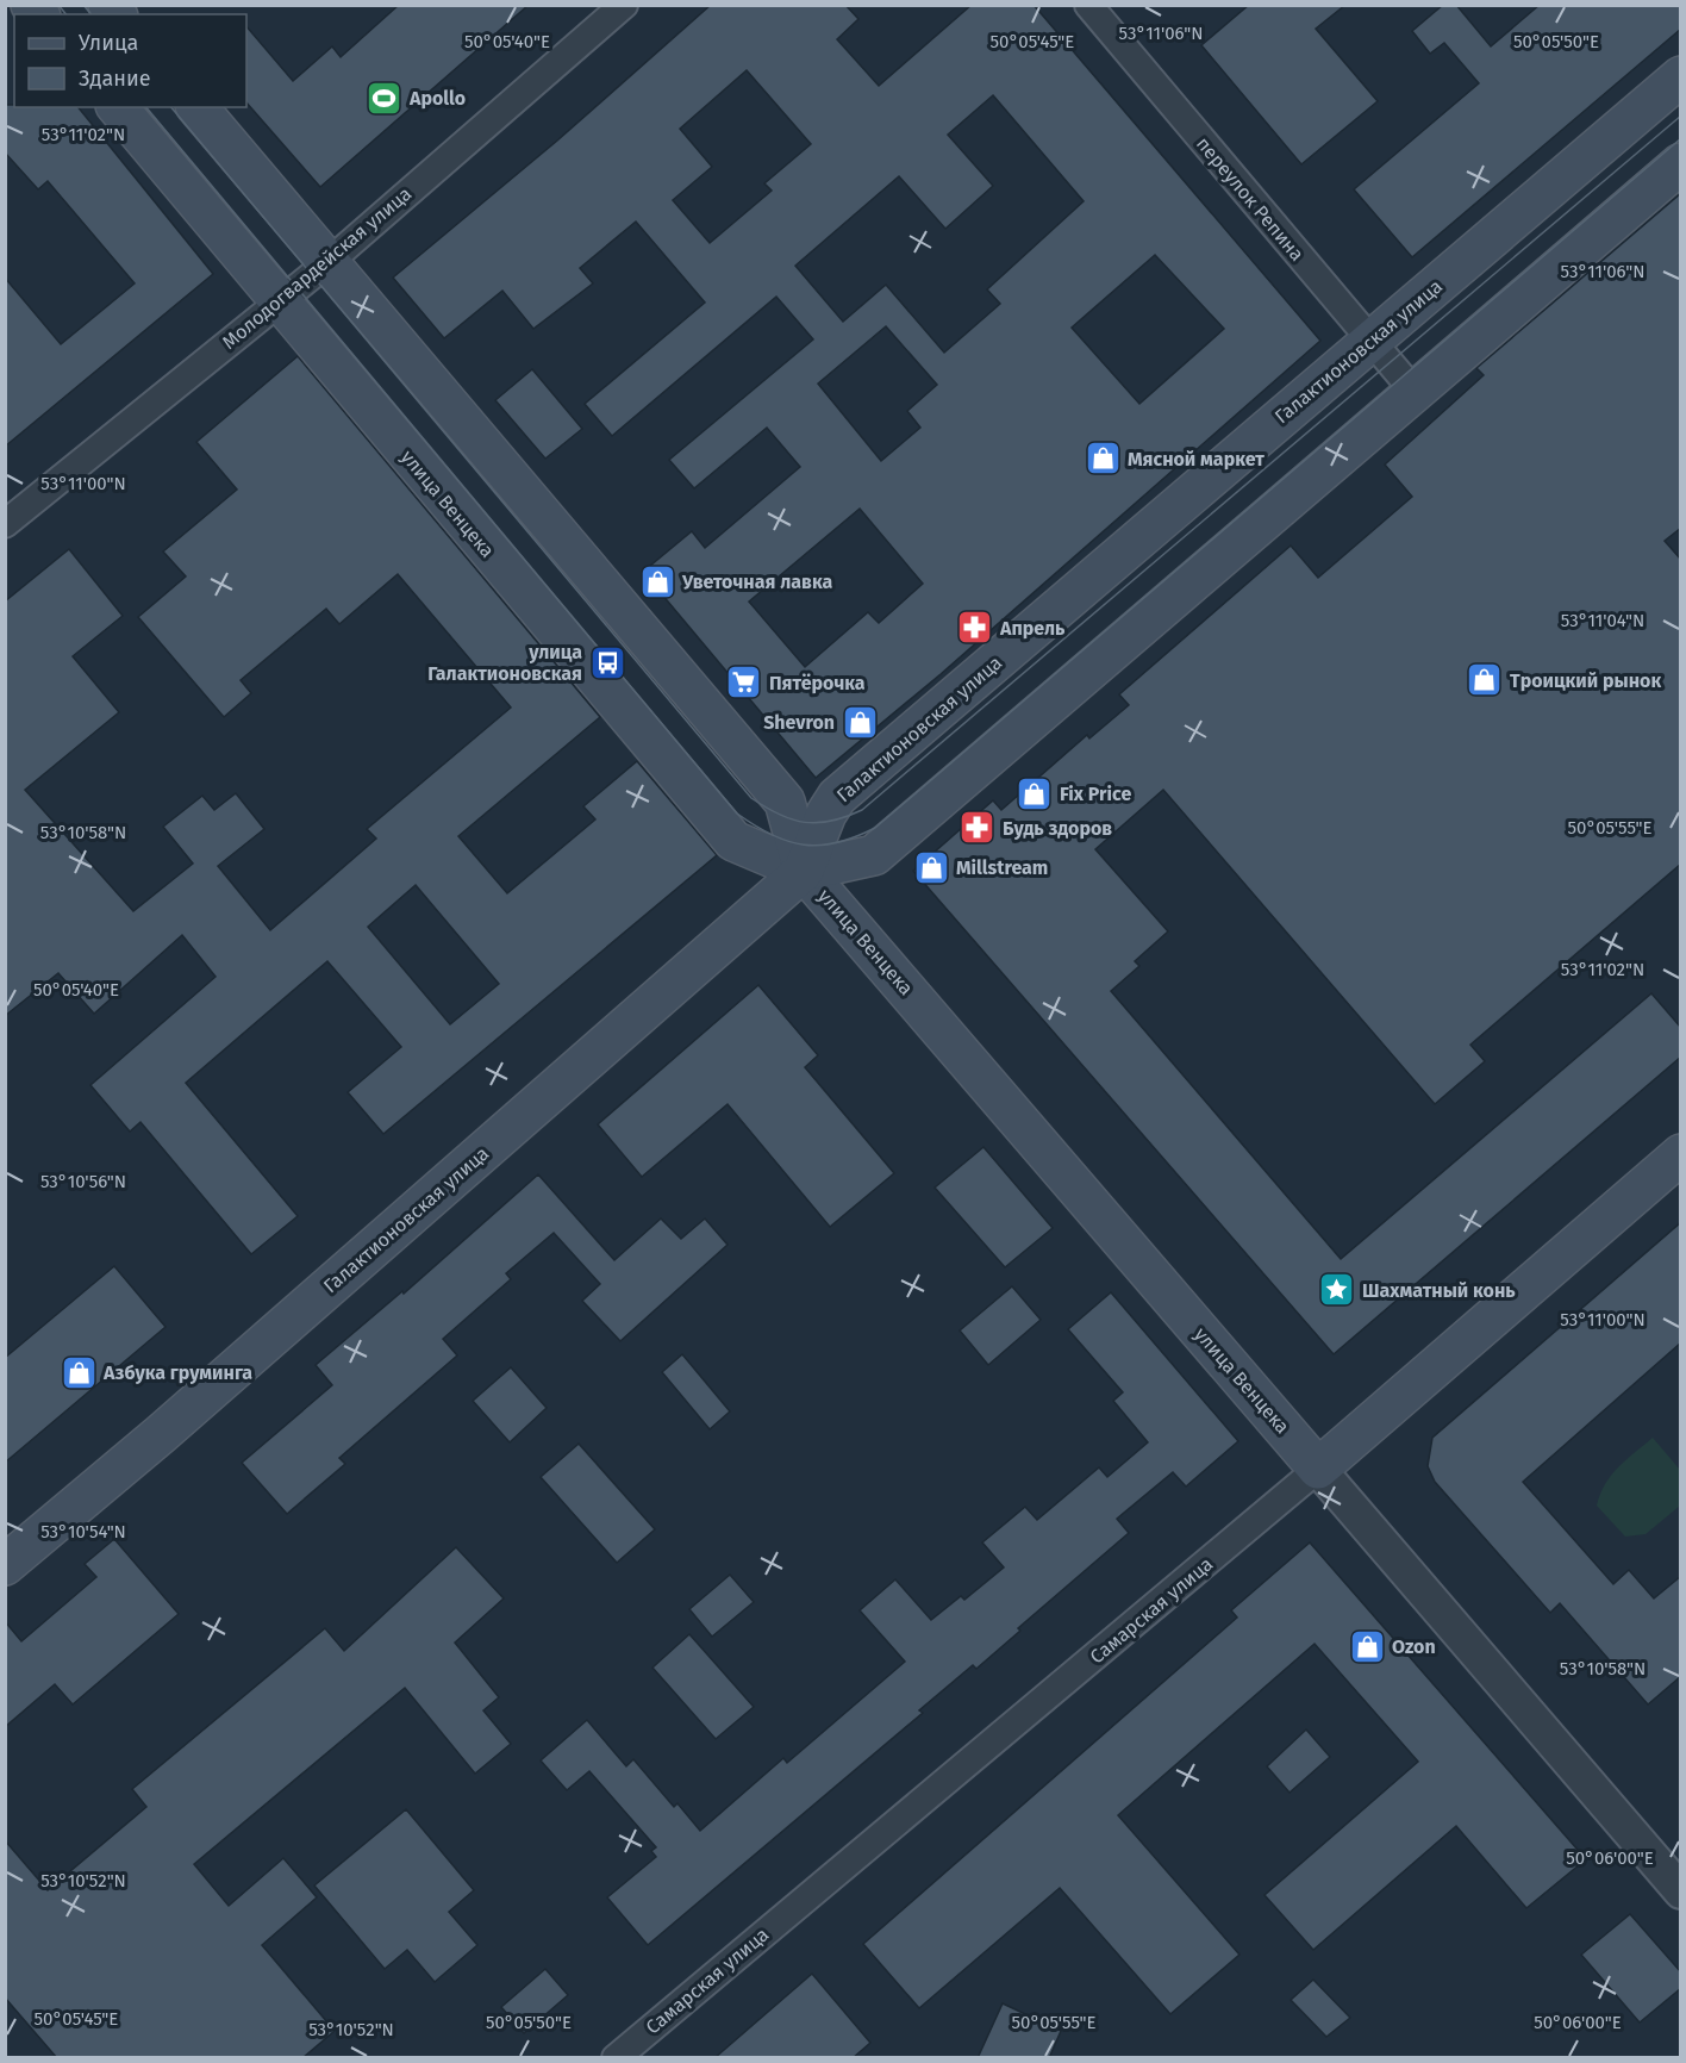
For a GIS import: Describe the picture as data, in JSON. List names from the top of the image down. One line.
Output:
{"streets":{"main road":["Галактионовская улица","улица Венцека","Самарская улица"],"street":["переулок Репина","Молодогвардейская улица"]},"crossings":[["переулок Репина","Галактионовская улица"],["Молодогвардейская улица","улица Венцека"],["Галактионовская улица","улица Венцека"],["улица Венцека","Самарская улица"]],"places":{"sports":["Apollo"],"shop":["Мясной маркет","Уветочная лавка","Троицкий рынок","Shevron","Fix Price","Millstream","Азбука груминга","Ozon"],"pharmacy":["Апрель","Будь здоров"],"bus stop":["улица Галактионовская"],"supermarket":["Пятёрочка"],"place":["Шахматный конь"]},"legend":["Улица","Здание"],"coordinates":["53°11'06\"N","50°05'40\"E","50°05'45\"E","50°05'50\"E","53°11'02\"N","53°11'00\"N","53°11'04\"N","50°05'55\"E","53°10'58\"N","53°10'56\"N","53°10'54\"N","50°06'00\"E","53°10'52\"N"]}
